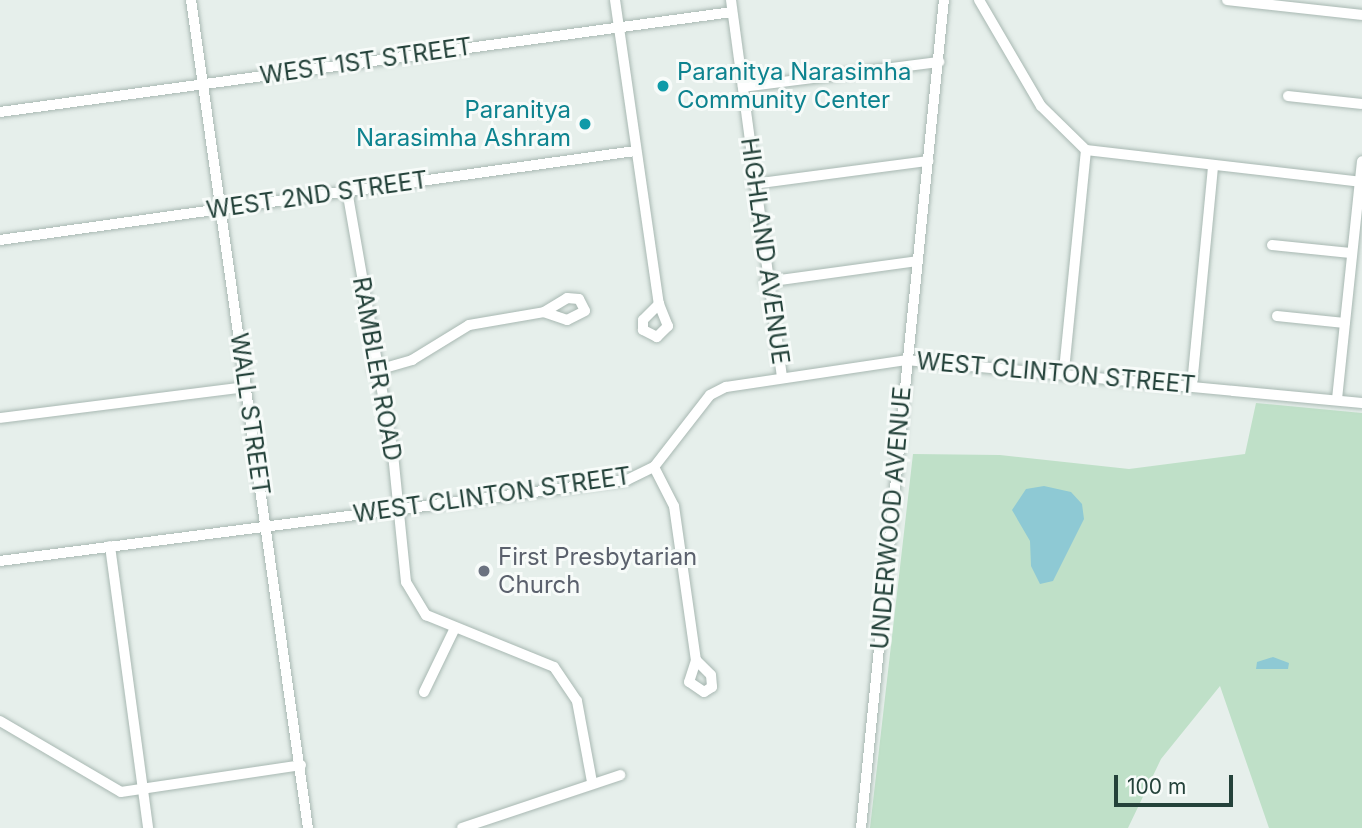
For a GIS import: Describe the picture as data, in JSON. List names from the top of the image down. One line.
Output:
{"streets":{"street":["WEST 1ST STREET","WEST 2ND STREET","HIGHLAND AVENUE","RAMBLER ROAD","WEST CLINTON STREET","WALL STREET","UNDERWOOD AVENUE"]},"crossings":[["WEST 1ST STREET","HIGHLAND AVENUE"],["WEST 1ST STREET","WALL STREET"],["WEST 2ND STREET","RAMBLER ROAD"],["WEST 2ND STREET","WALL STREET"],["HIGHLAND AVENUE","WEST CLINTON STREET"],["RAMBLER ROAD","WEST CLINTON STREET"],["WEST CLINTON STREET","WALL STREET"],["WEST CLINTON STREET","UNDERWOOD AVENUE"]],"places":["Paranitya Narasimha Community Center","Paranitya Narasimha Ashram","First Presbytarian Church"],"scale_bar":"100 m"}
